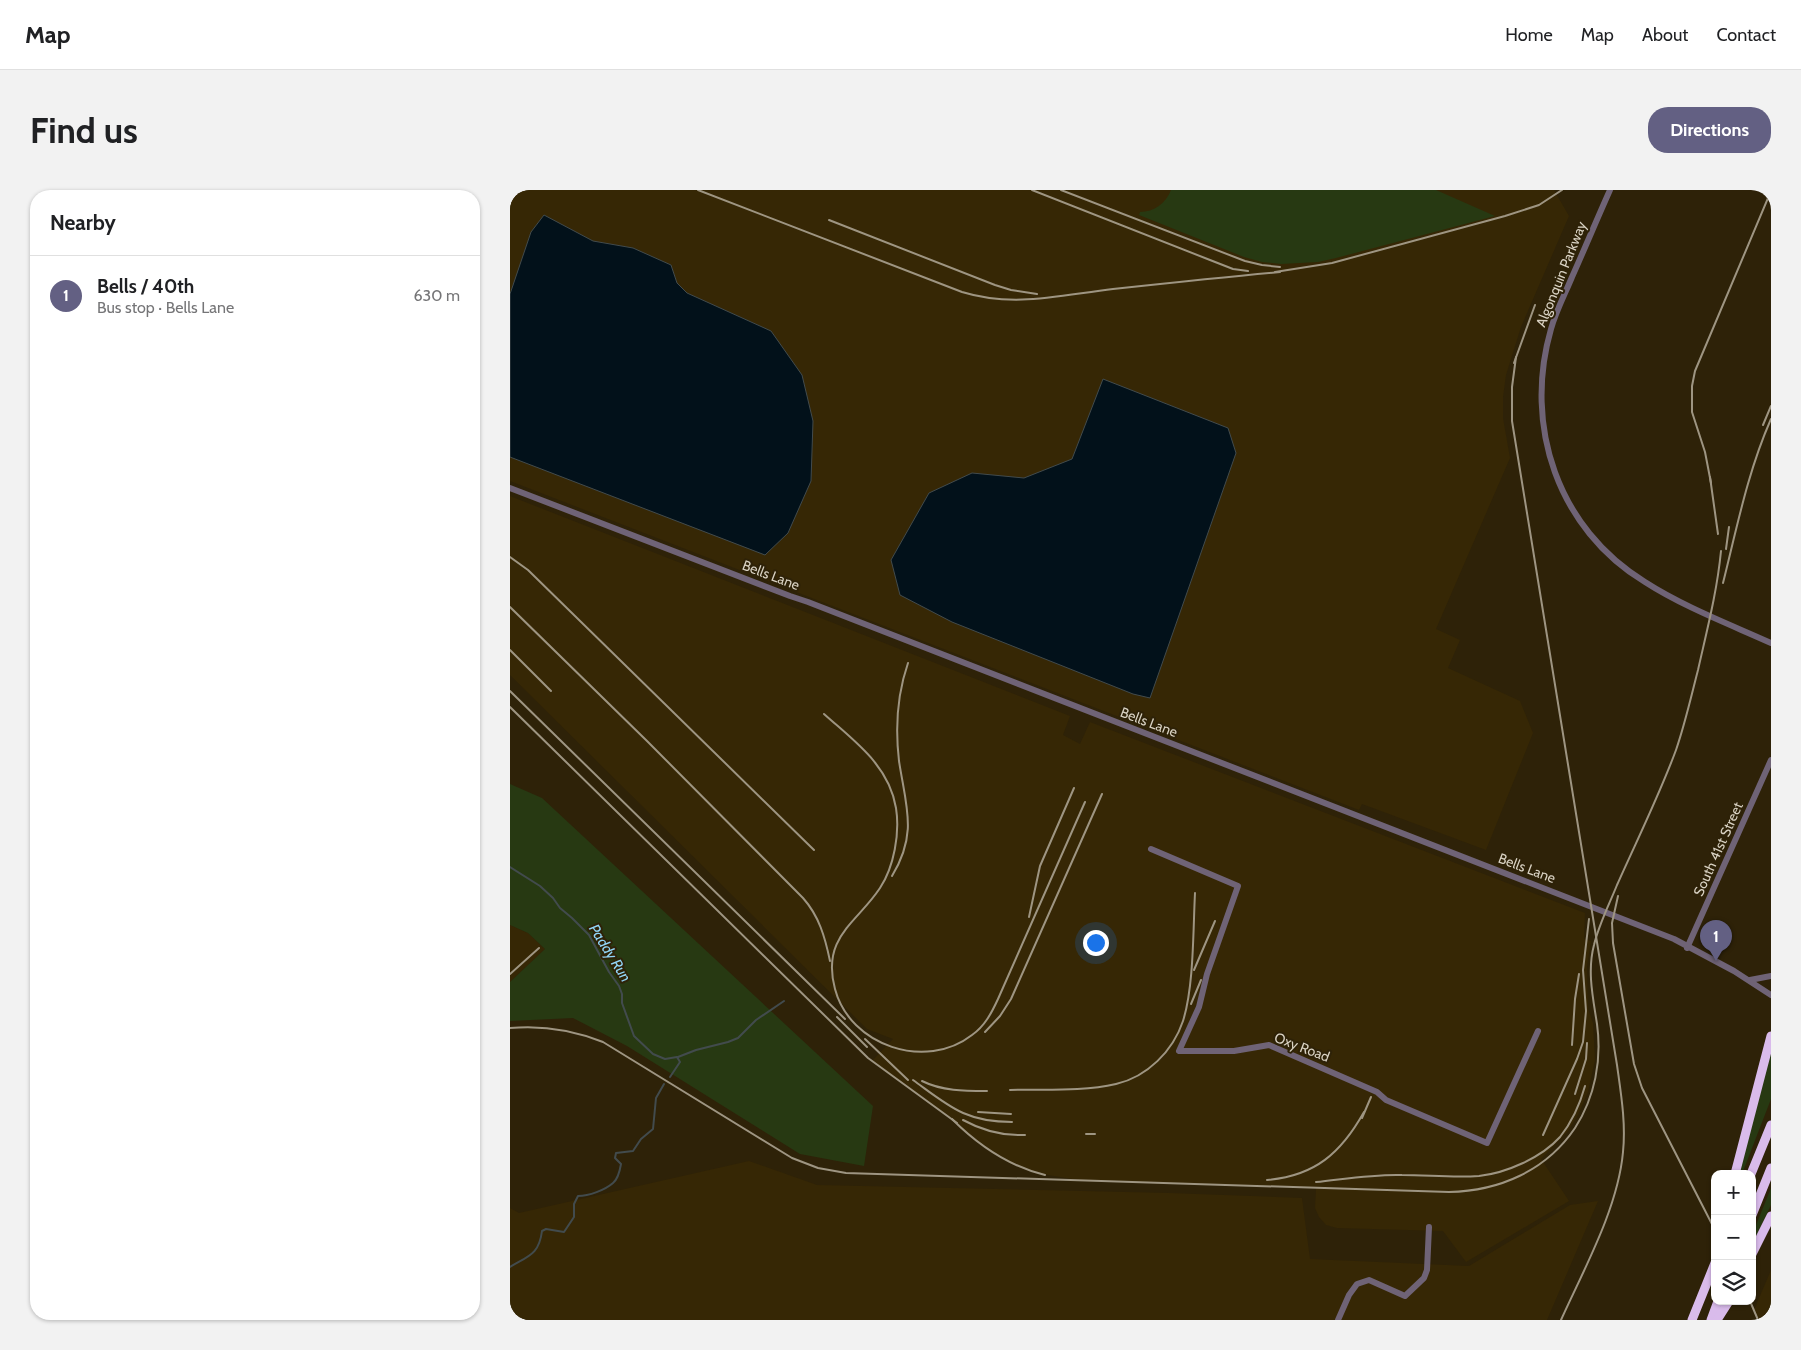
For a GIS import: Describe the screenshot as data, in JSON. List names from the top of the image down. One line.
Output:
{"streets":{"street":["Algonquin Parkway","Bells Lane","South 41st Street","Oxy Road"]},"crossings":[["Bells Lane","South 41st Street"]],"water":["Paddy Run"],"page":{"header":"Map","nav":["Home","Map","About","Contact"],"buttons":"Directions","title":"Find us","heading":"Nearby","list":[{"mark":"1","name":"Bells / 40th","note":"Bus stop · Bells Lane","value":"630 m"}],"pins":"1","map_buttons":["+","−"]}}
